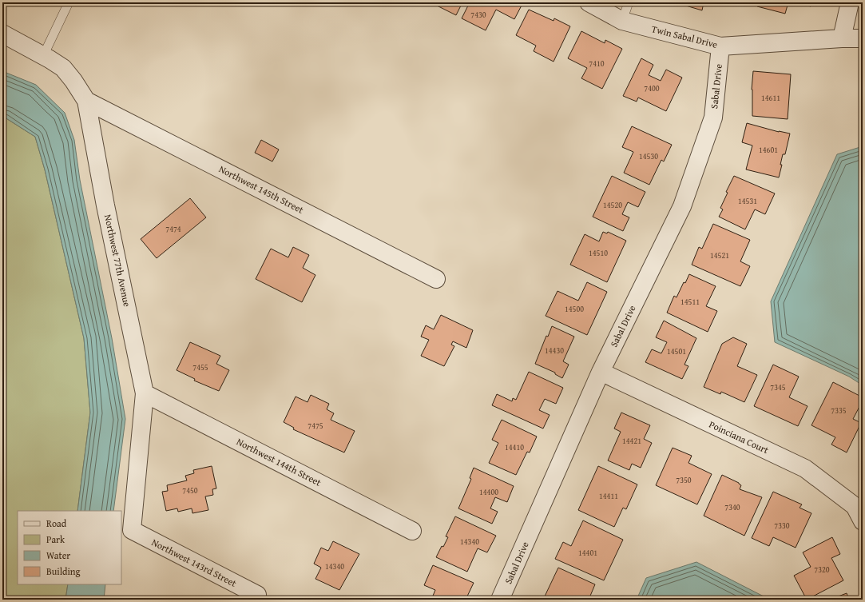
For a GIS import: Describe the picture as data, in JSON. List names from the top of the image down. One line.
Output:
{"streets":{"street":["Twin Sabal Drive","Sabal Drive","Northwest 145th Street","Northwest 77th Avenue","Poinciana Court","Northwest 144th Street","Northwest 143rd Street"]},"crossings":[["Twin Sabal Drive","Sabal Drive"],["Sabal Drive","Poinciana Court"],["Northwest 145th Street","Northwest 77th Avenue"],["Northwest 77th Avenue","Northwest 144th Street"],["Northwest 77th Avenue","Northwest 143rd Street"]],"house_numbers":["7430","7410","7400","14611","14601","14530","14531","14520","7474","14510","14521","14511","14500","14430","14501","7455","7345","7335","7475","14421","14410","7350","7450","14400","14411","7340","7330","14340","14401","14340","7320"],"legend":["Road","Park","Water","Building"]}
